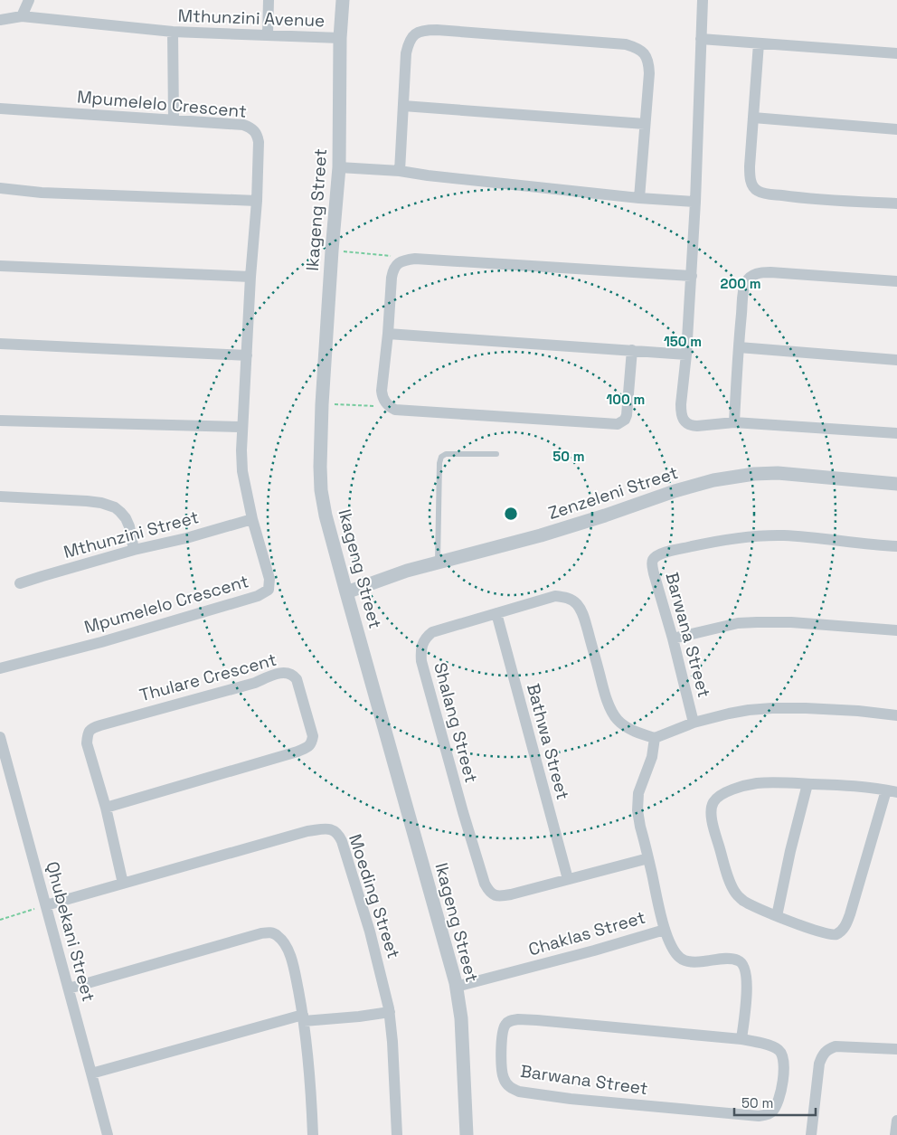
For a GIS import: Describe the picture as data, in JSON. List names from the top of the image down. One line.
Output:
{"streets":{"street":["Mthunzini Avenue","Mpumelelo Crescent","Ikageng Street","Zenzeleni Street","Mthunzini Street","Barwana Street","Thulare Crescent","Shalang Street","Bathwa Street","Moeding Street","Qhubekani Street","Chaklas Street"]},"crossings":[["Mthunzini Avenue","Ikageng Street"],["Mpumelelo Crescent","Mthunzini Street"],["Ikageng Street","Zenzeleni Street"],["Ikageng Street","Chaklas Street"],["Thulare Crescent","Moeding Street"],["Shalang Street","Bathwa Street"],["Shalang Street","Chaklas Street"],["Moeding Street","Qhubekani Street"]],"scale_bar":"50 m","rings":["200 m","150 m","100 m","50 m"]}
